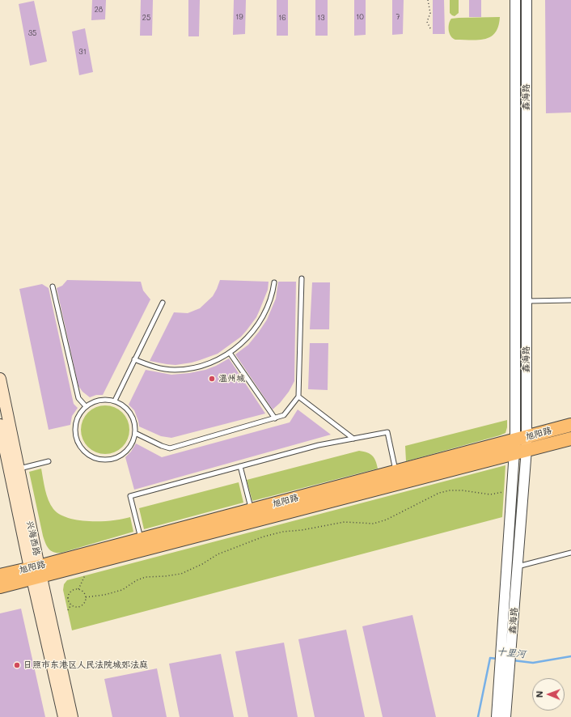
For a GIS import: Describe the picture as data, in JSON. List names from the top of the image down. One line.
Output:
{"streets":{"main road":["旭阳路","兴海西路"],"street":["鑫海路"]},"crossings":[["鑫海路","旭阳路"],["旭阳路","兴海西路"]],"water":["十里河"],"places":["温州城","日照市东港区人民法院城郊法庭"],"house_numbers":["28","19","10","7","25","16","13","35","31"],"north":"left"}
